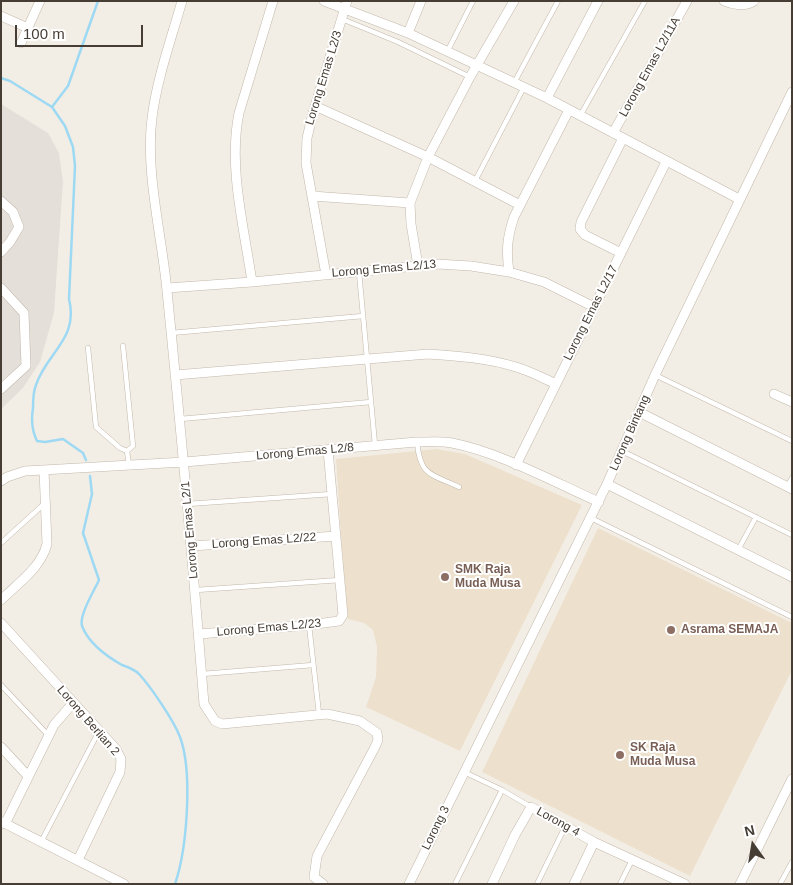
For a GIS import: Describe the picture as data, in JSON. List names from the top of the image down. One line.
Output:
{"streets":{"street":["Lorong Emas L2/11A","Lorong Emas L2/3","Lorong Emas L2/13","Lorong Emas L2/17","Lorong Bintang","Lorong Emas L2/8","Lorong Emas L2/1","Lorong Emas L2/22","Lorong Emas L2/23","Lorong Berlian 2","Lorong 4","Lorong 3"]},"crossings":[["Lorong Emas L2/3","Lorong Emas L2/13"],["Lorong Emas L2/13","Lorong Emas L2/17"],["Lorong Emas L2/13","Lorong Emas L2/1"],["Lorong Emas L2/17","Lorong Emas L2/8"],["Lorong Bintang","Lorong Emas L2/8"],["Lorong Bintang","Lorong 3"],["Lorong Emas L2/8","Lorong Emas L2/1"],["Lorong Emas L2/1","Lorong Emas L2/22"],["Lorong Emas L2/1","Lorong Emas L2/23"]],"places":["SMK Raja Muda Musa","Asrama SEMAJA","SK Raja Muda Musa"],"scale_bar":"100 m","north":"top"}
